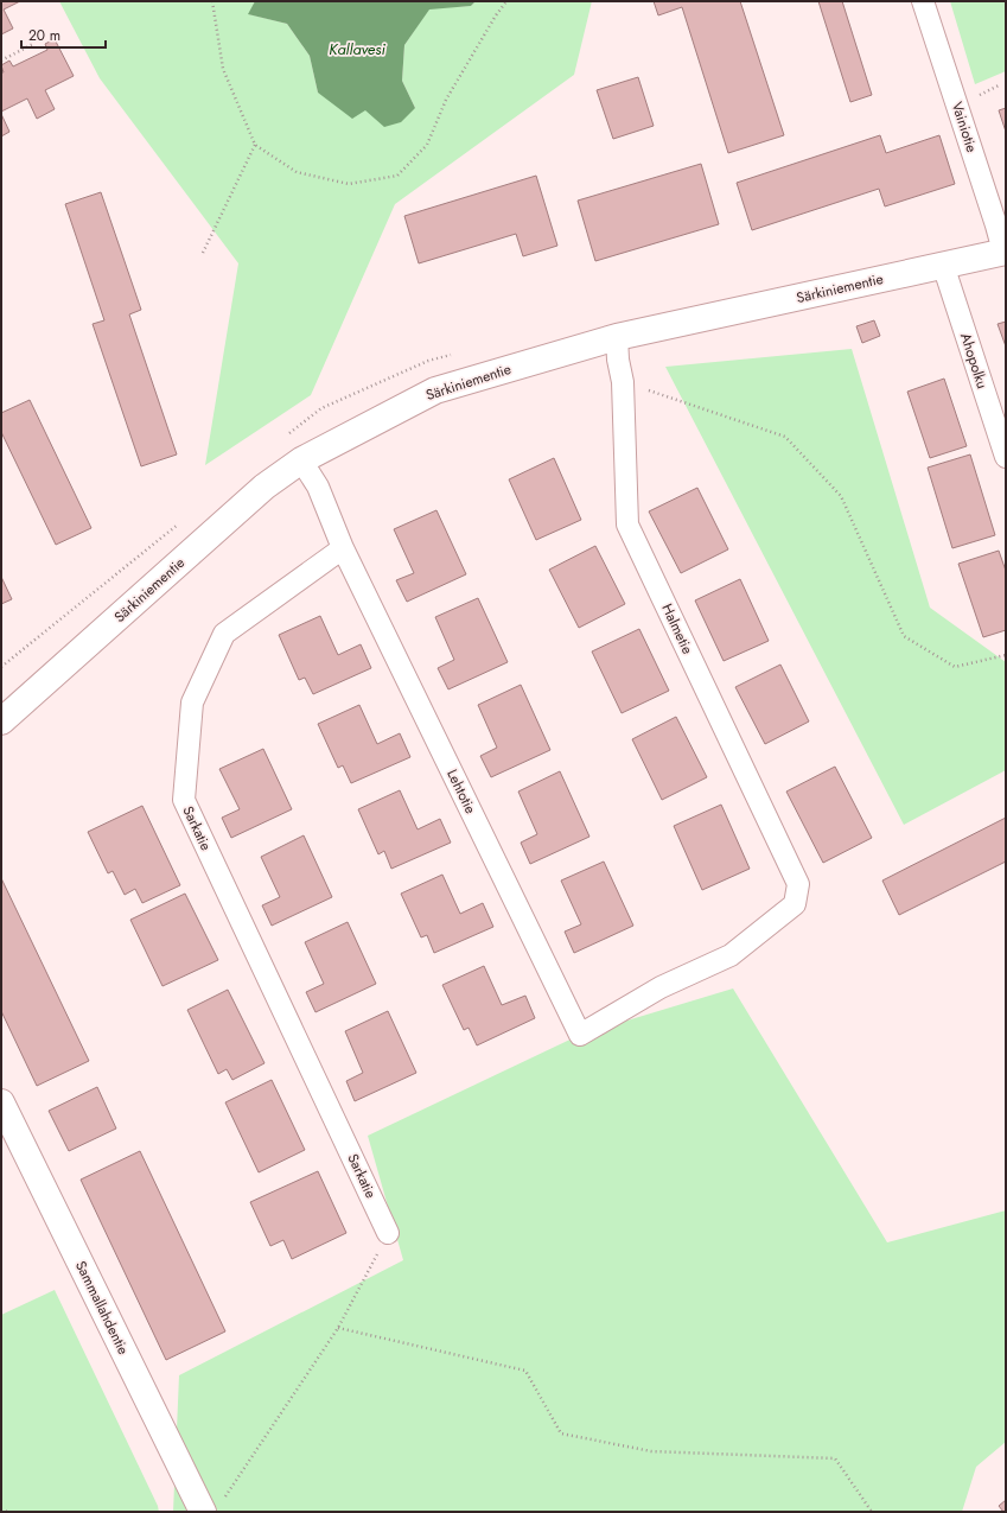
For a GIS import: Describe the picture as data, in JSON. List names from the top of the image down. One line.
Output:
{"streets":{"street":["Vainiotie","Särkiniementie","Ahopolku","Halmetie","Lehtotie","Sarkatie","Sammallahdentie"]},"crossings":[["Vainiotie","Särkiniementie"],["Särkiniementie","Ahopolku"],["Särkiniementie","Halmetie"],["Halmetie","Lehtotie"],["Lehtotie","Sarkatie"]],"water":["Kallavesi"],"scale_bar":"20 m"}
